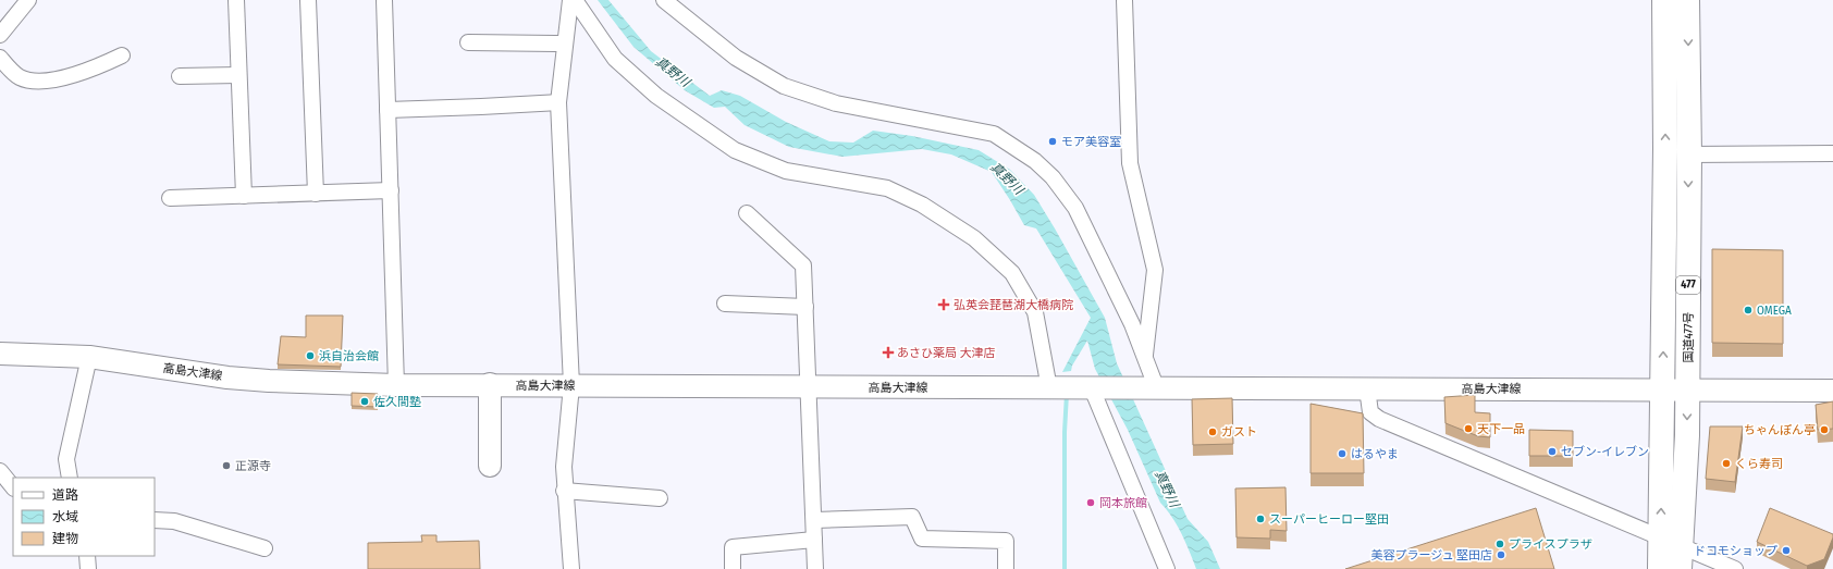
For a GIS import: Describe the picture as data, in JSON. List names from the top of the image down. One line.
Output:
{"streets":{"highway":["477","国道477号"],"main road":["高島大津線"]},"crossings":[["国道477号","高島大津線"]],"water":["真野川"],"places":{"other":["モア美容室","OMEGA","浜自治会館","佐久間塾","天下一品","ちゃんぽん亭","ガスト","セブン-イレブン","はるやま","くら寿司","正源寺","岡本旅館","スーパーヒーロー堅田","プライスプラザ","ドコモショップ","美容プラージュ 堅田店"],"health":["弘英会琵琶湖大橋病院","あさひ薬局 大津店"]},"legend":["道路","水域","建物"]}
